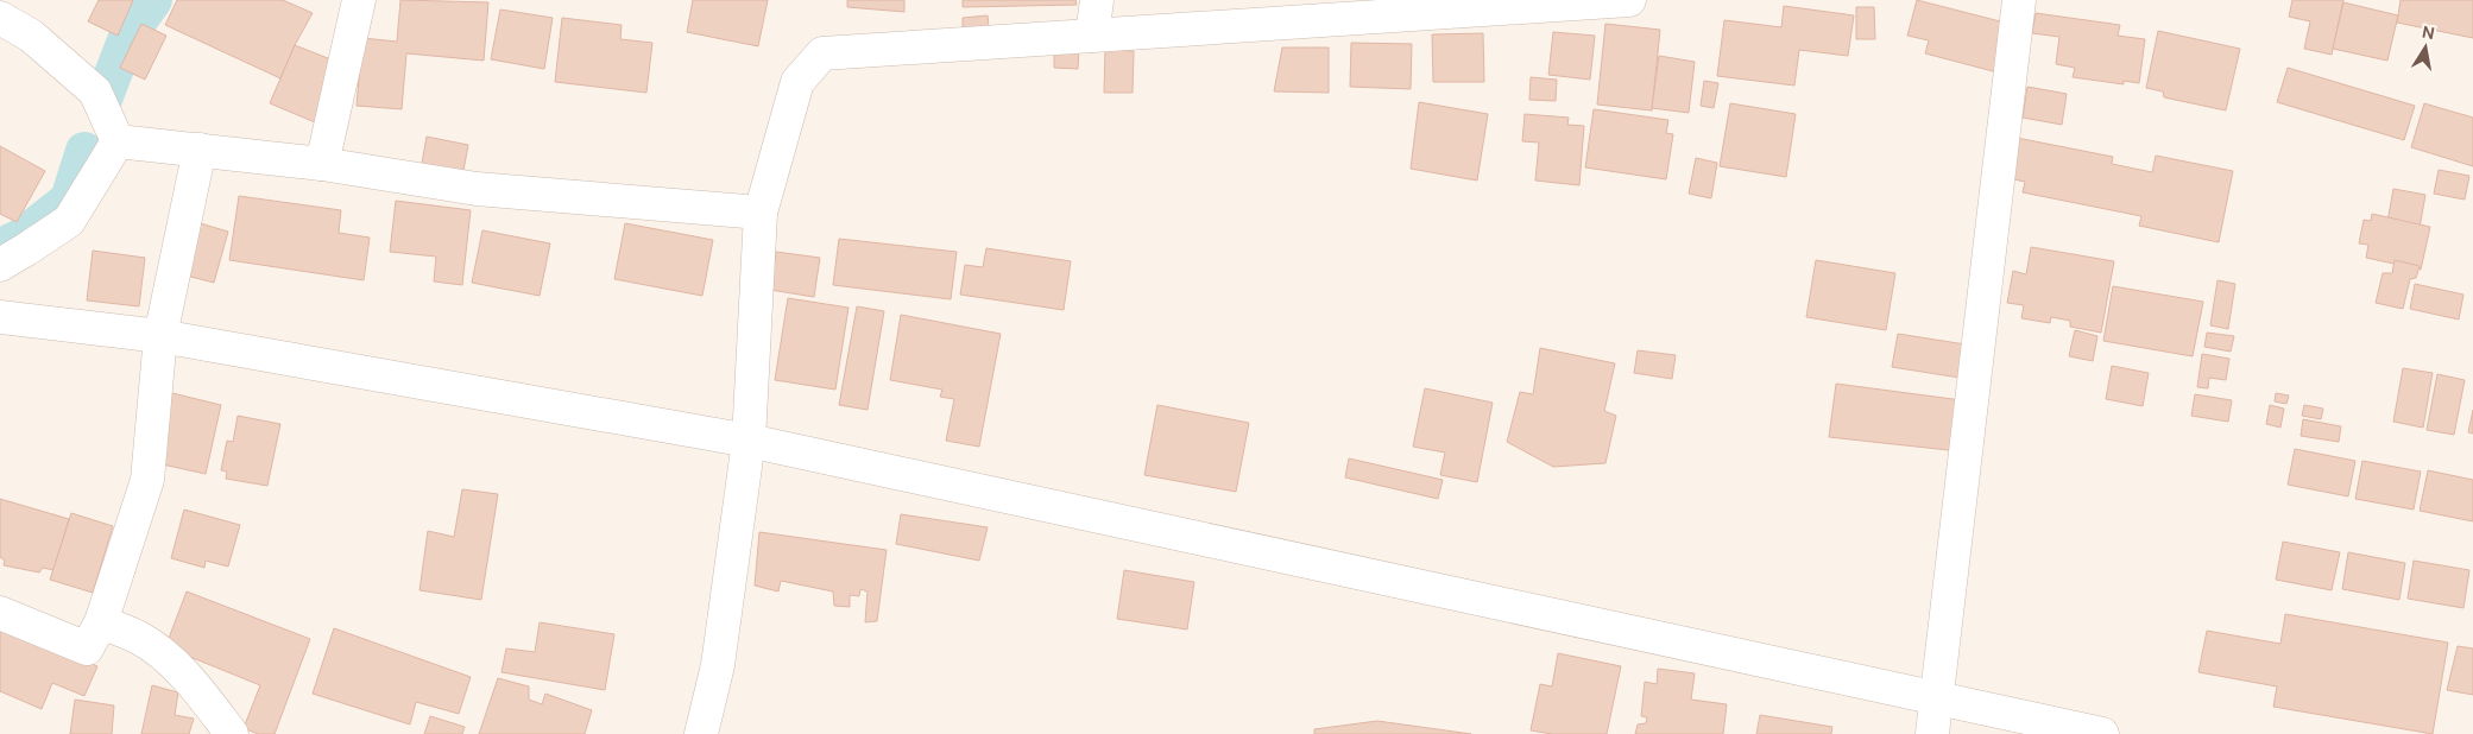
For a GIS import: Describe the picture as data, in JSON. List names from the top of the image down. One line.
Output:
{"north":"top"}
